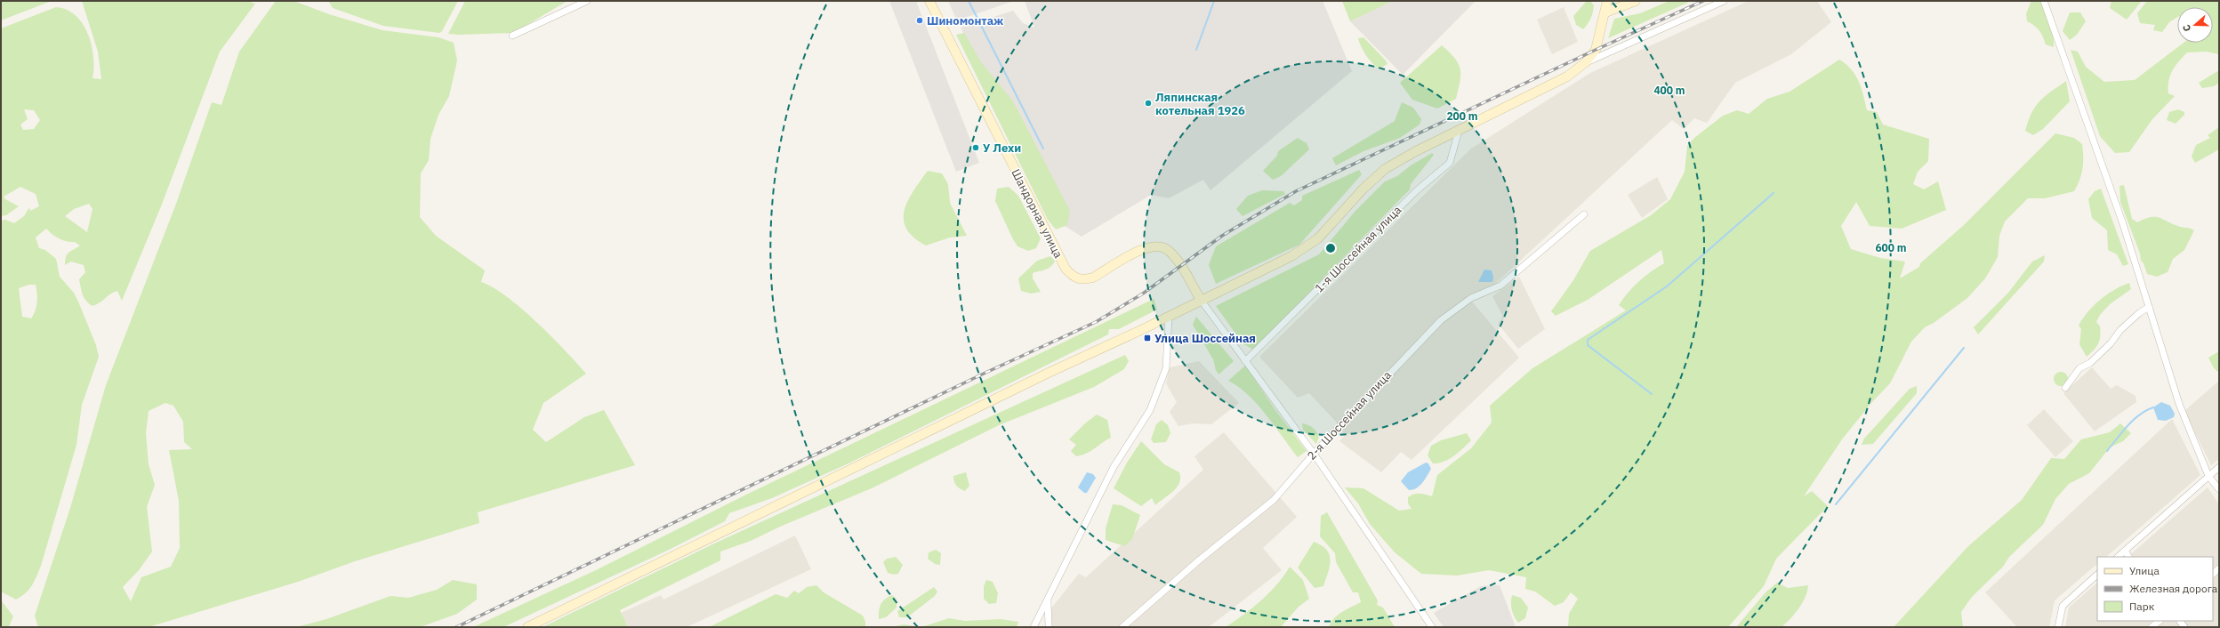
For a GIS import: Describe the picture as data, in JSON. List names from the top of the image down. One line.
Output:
{"streets":{"main road":["Шандорная улица"],"street":["1-я Шоссейная улица","2-я Шоссейная улица"]},"places":{"other":["Шиномонтаж","Ляпинская котельная 1926","У Лехи"],"transit":["Улица Шоссейная"]},"legend":["Улица","Железная дорога","Парк"],"north":"left","rings":["400 m","200 m","600 m"]}
